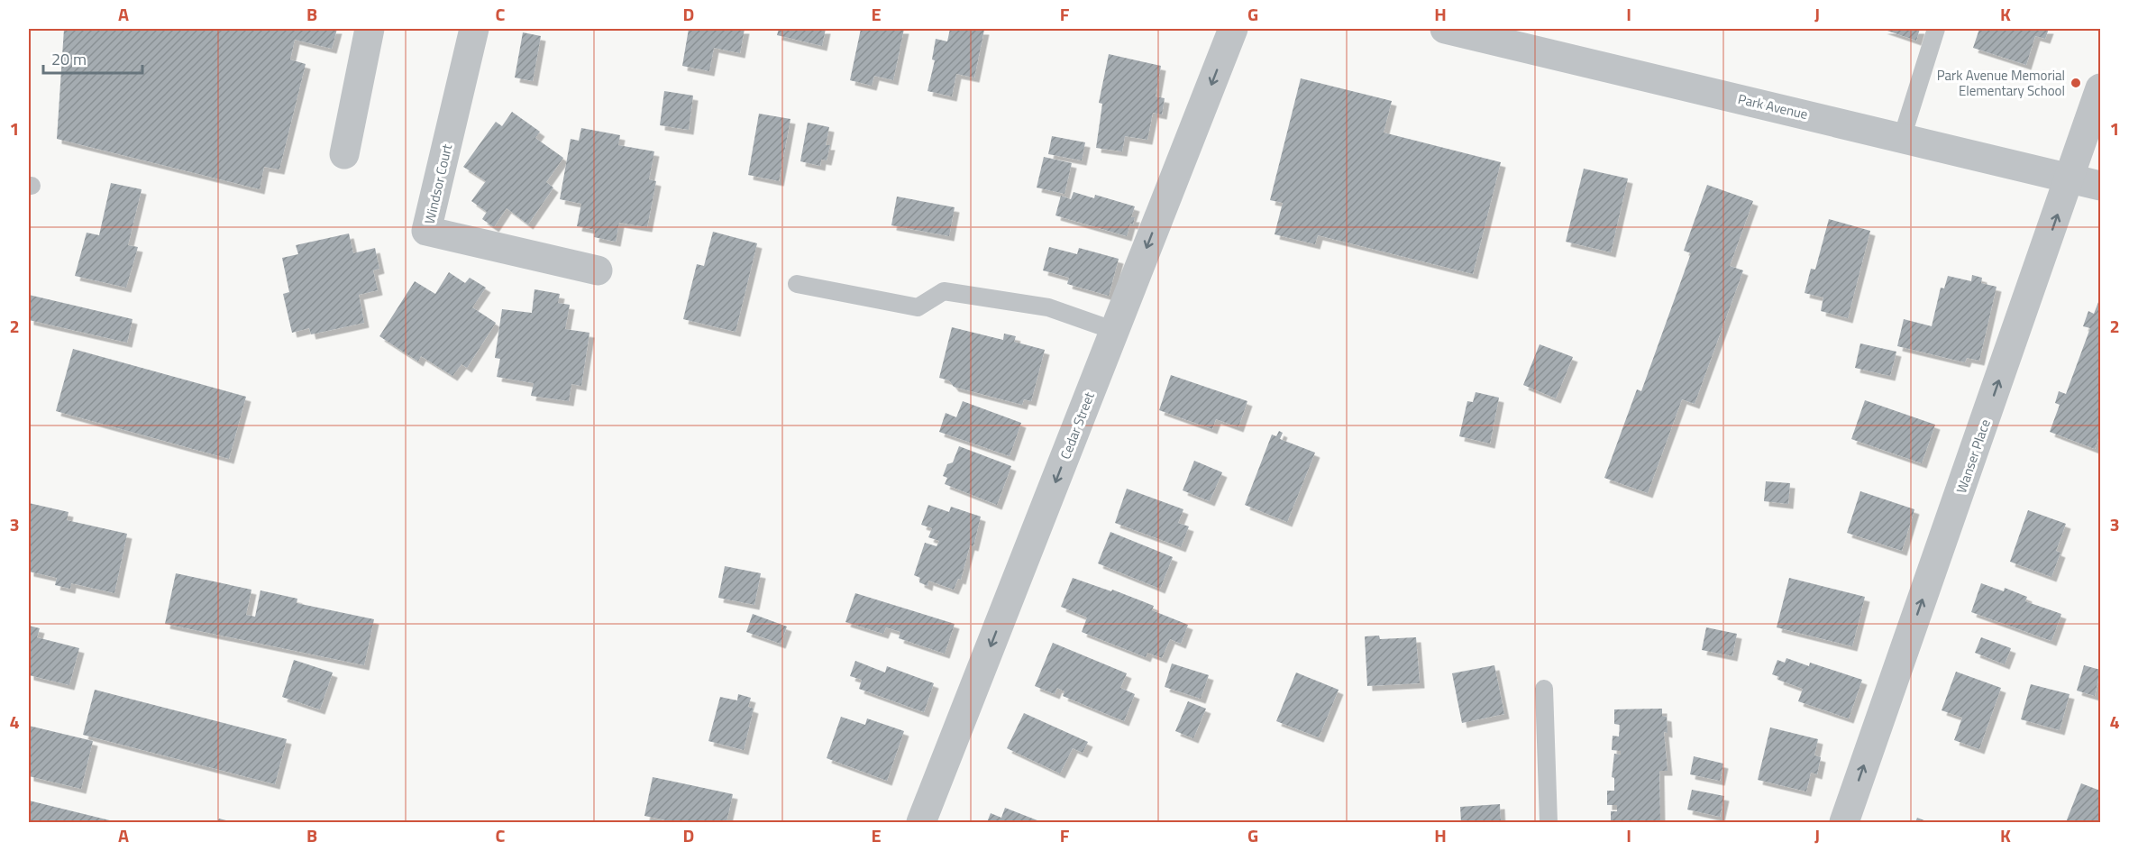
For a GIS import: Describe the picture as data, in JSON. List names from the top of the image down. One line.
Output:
{"streets":{"street":["Park Avenue","Windsor Court","Cedar Street","Wanser Place"]},"crossings":[["Park Avenue","Wanser Place"]],"one_way":["Cedar Street","Wanser Place"],"places":["Park Avenue Memorial Elementary School"],"scale_bar":"20 m","grid":{"columns":["A","B","C","D","E","F","G","H","I","J","K"],"rows":["1","2","3","4"]}}
